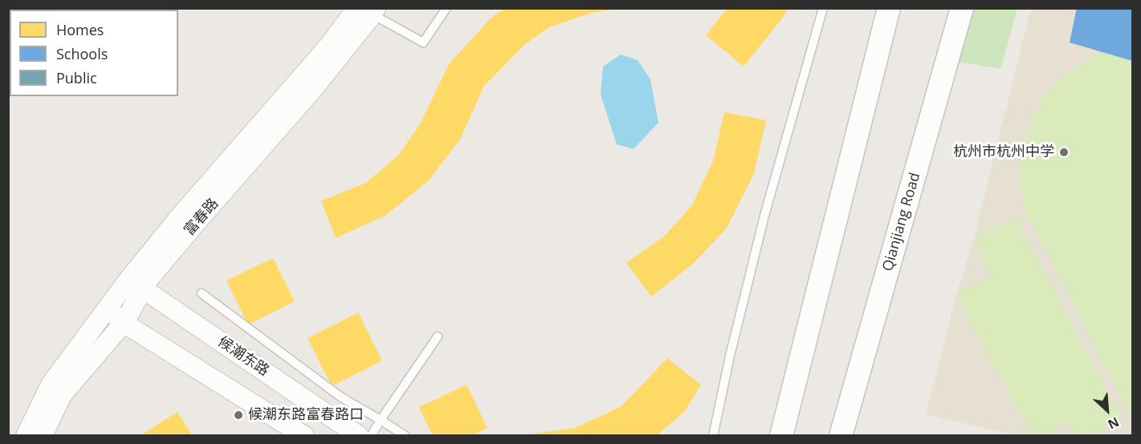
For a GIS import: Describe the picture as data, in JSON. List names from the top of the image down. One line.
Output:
{"streets":{"main road":["Qianjiang Road"],"street":["富春路","候潮东路"]},"crossings":[["富春路","候潮东路"]],"places":["杭州市杭州中学","候潮东路富春路口"],"legend":["Homes","Schools","Public"],"north":"bottom right"}
